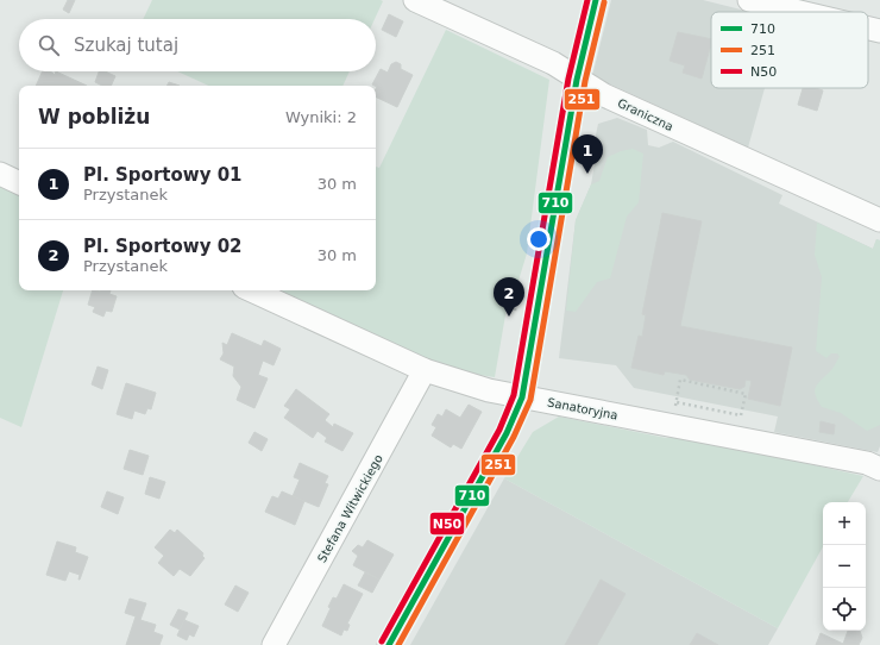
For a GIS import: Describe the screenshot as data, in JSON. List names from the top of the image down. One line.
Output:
{"streets":{"street":["Graniczna","Sanatoryjna","Stefana Witwickiego"]},"crossings":[["Sanatoryjna","Stefana Witwickiego"]],"lines":["transit line 710","transit line N50","transit line 251"],"legend":["710","251","N50"],"page":{"search":"Szukaj tutaj","heading":["W pobliżu","Wyniki: 2"],"pins":["1","2"],"list":[{"mark":"1","name":"Pl. Sportowy 01","note":"Przystanek","value":"30 m"},{"mark":"2","name":"Pl. Sportowy 02","note":"Przystanek","value":"30 m"}],"map_buttons":["+","−"]}}
